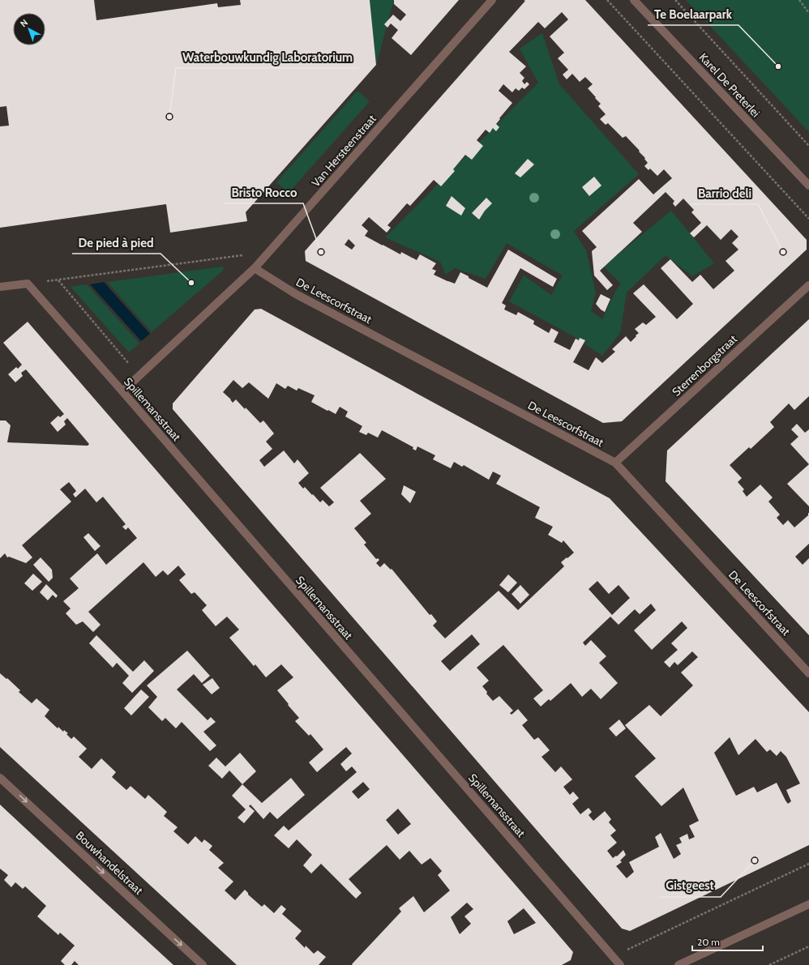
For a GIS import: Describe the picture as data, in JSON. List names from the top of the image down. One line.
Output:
{"streets":{"street":["Karel De Preterlei","Van Hersteenstraat","De Leescorfstraat","Sterrenborgstraat","Spillemansstraat","Bouwhandelstraat"]},"crossings":[["Van Hersteenstraat","De Leescorfstraat"],["Van Hersteenstraat","Spillemansstraat"],["De Leescorfstraat","Sterrenborgstraat"]],"one_way":["Bouwhandelstraat"],"places":["Te Boelaarpark","Waterbouwkundig Laboratorium","Bristo Rocco","Barrio deli","De pied à pied","Gistgeest"],"scale_bar":"20 m","north":"top left"}
